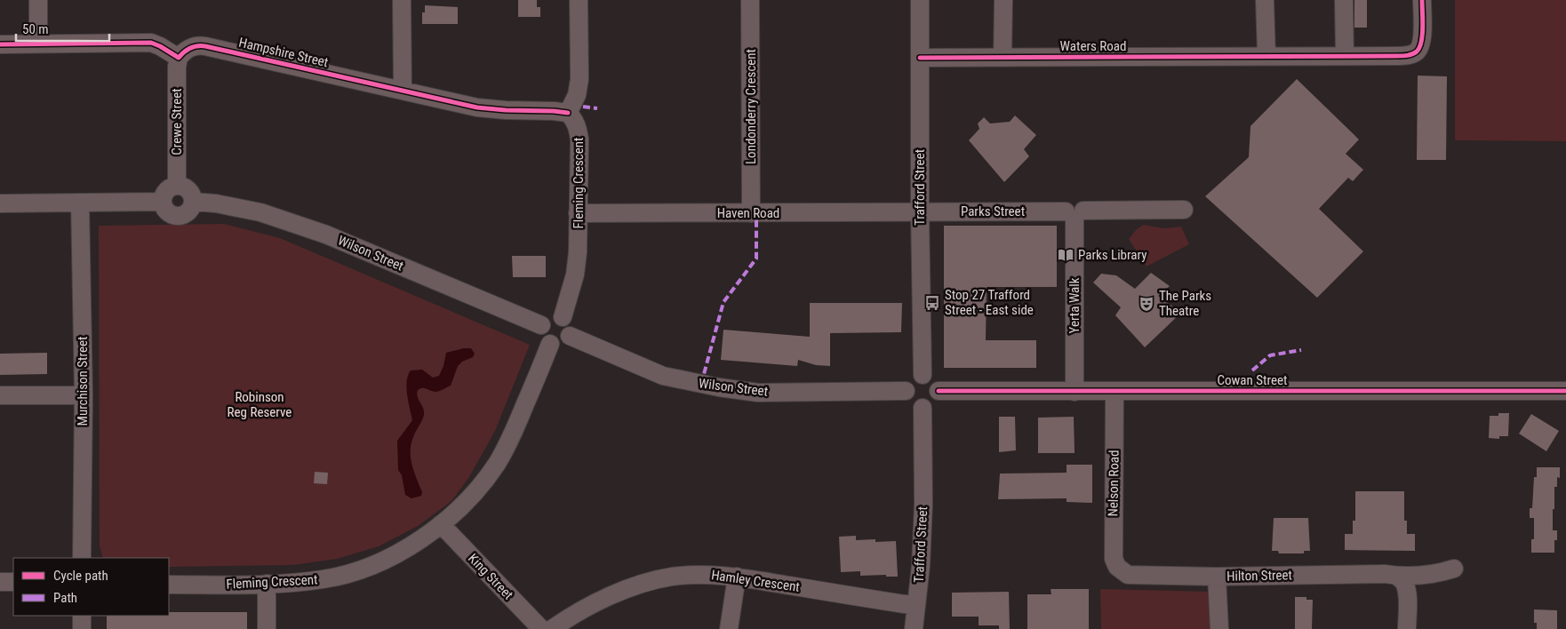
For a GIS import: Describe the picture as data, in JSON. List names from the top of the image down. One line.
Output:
{"streets":{"street":["Waters Road","Hampshire Street","Londonderry Crescent","Crewe Street","Fleming Crescent","Trafford Street","Parks Street","Haven Road","Wilson Street","Yerta Walk","Cowan Street","Murchison Street","Nelson Road","Hilton Street","King Street","Hamley Crescent"]},"crossings":[["Waters Road","Trafford Street"],["Hampshire Street","Crewe Street"],["Hampshire Street","Fleming Crescent"],["Londonderry Crescent","Haven Road"],["Crewe Street","Wilson Street"],["Fleming Crescent","Haven Road"],["Fleming Crescent","Wilson Street"],["Fleming Crescent","King Street"],["Trafford Street","Parks Street"],["Trafford Street","Haven Road"],["Trafford Street","Wilson Street"],["Trafford Street","Cowan Street"],["Trafford Street","Hamley Crescent"],["Parks Street","Haven Road"],["Parks Street","Yerta Walk"],["Wilson Street","Cowan Street"],["Yerta Walk","Cowan Street"],["Cowan Street","Nelson Road"],["Nelson Road","Hilton Street"]],"parks":["Robinson Reg Reserve"],"places":{"library":["Parks Library"],"bus stop":["Stop 27 Trafford Street - East side"],"theatre":["The Parks Theatre"]},"legend":["Cycle path","Path"],"scale_bar":"50 m"}
